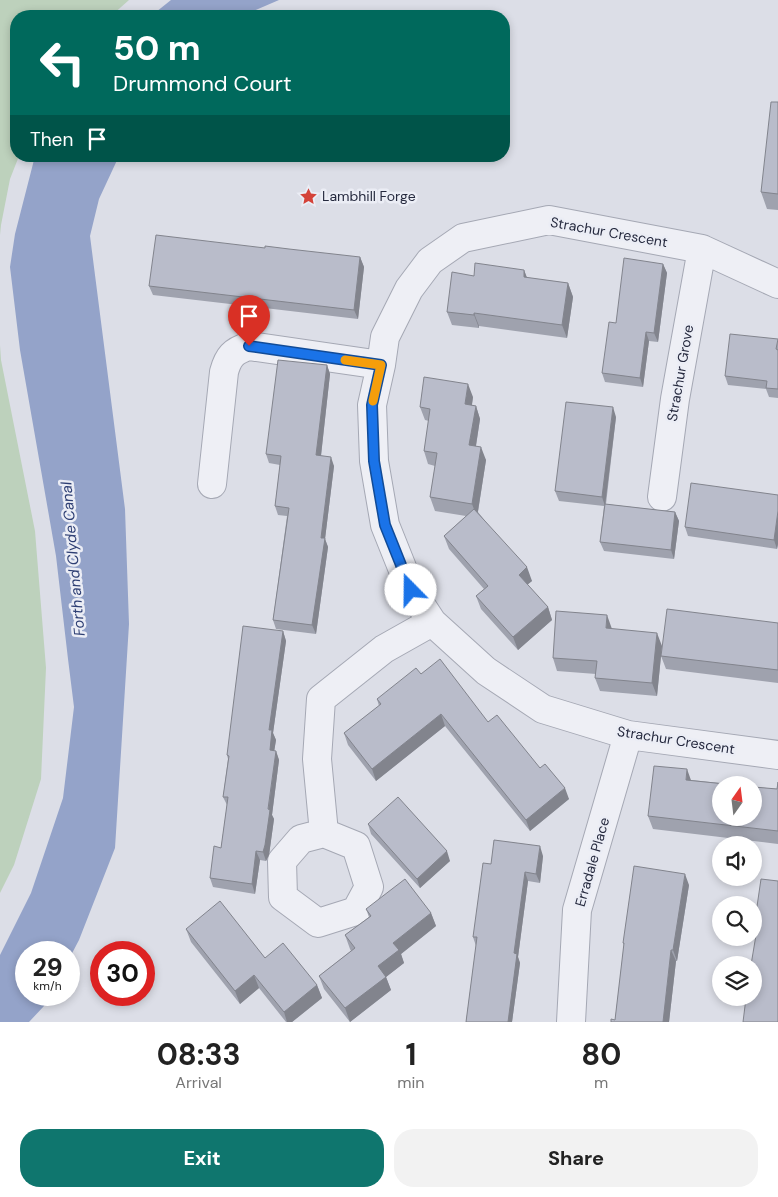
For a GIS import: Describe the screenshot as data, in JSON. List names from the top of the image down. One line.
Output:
{"streets":{"street":["Strachur Crescent","Strachur Grove","Erradale Place"]},"crossings":[["Strachur Crescent","Strachur Grove"],["Strachur Crescent","Erradale Place"]],"water":["Forth and Clyde Canal"],"places":{"place":["Lambhill Forge"]},"north":"top","page":{"turn":["50 m","Drummond Court"],"then":"Then","speed":"29 km/h","limit":"30","eta":["08:33","Arrival","1","min","80","m"],"buttons":["Exit","Share"]}}
